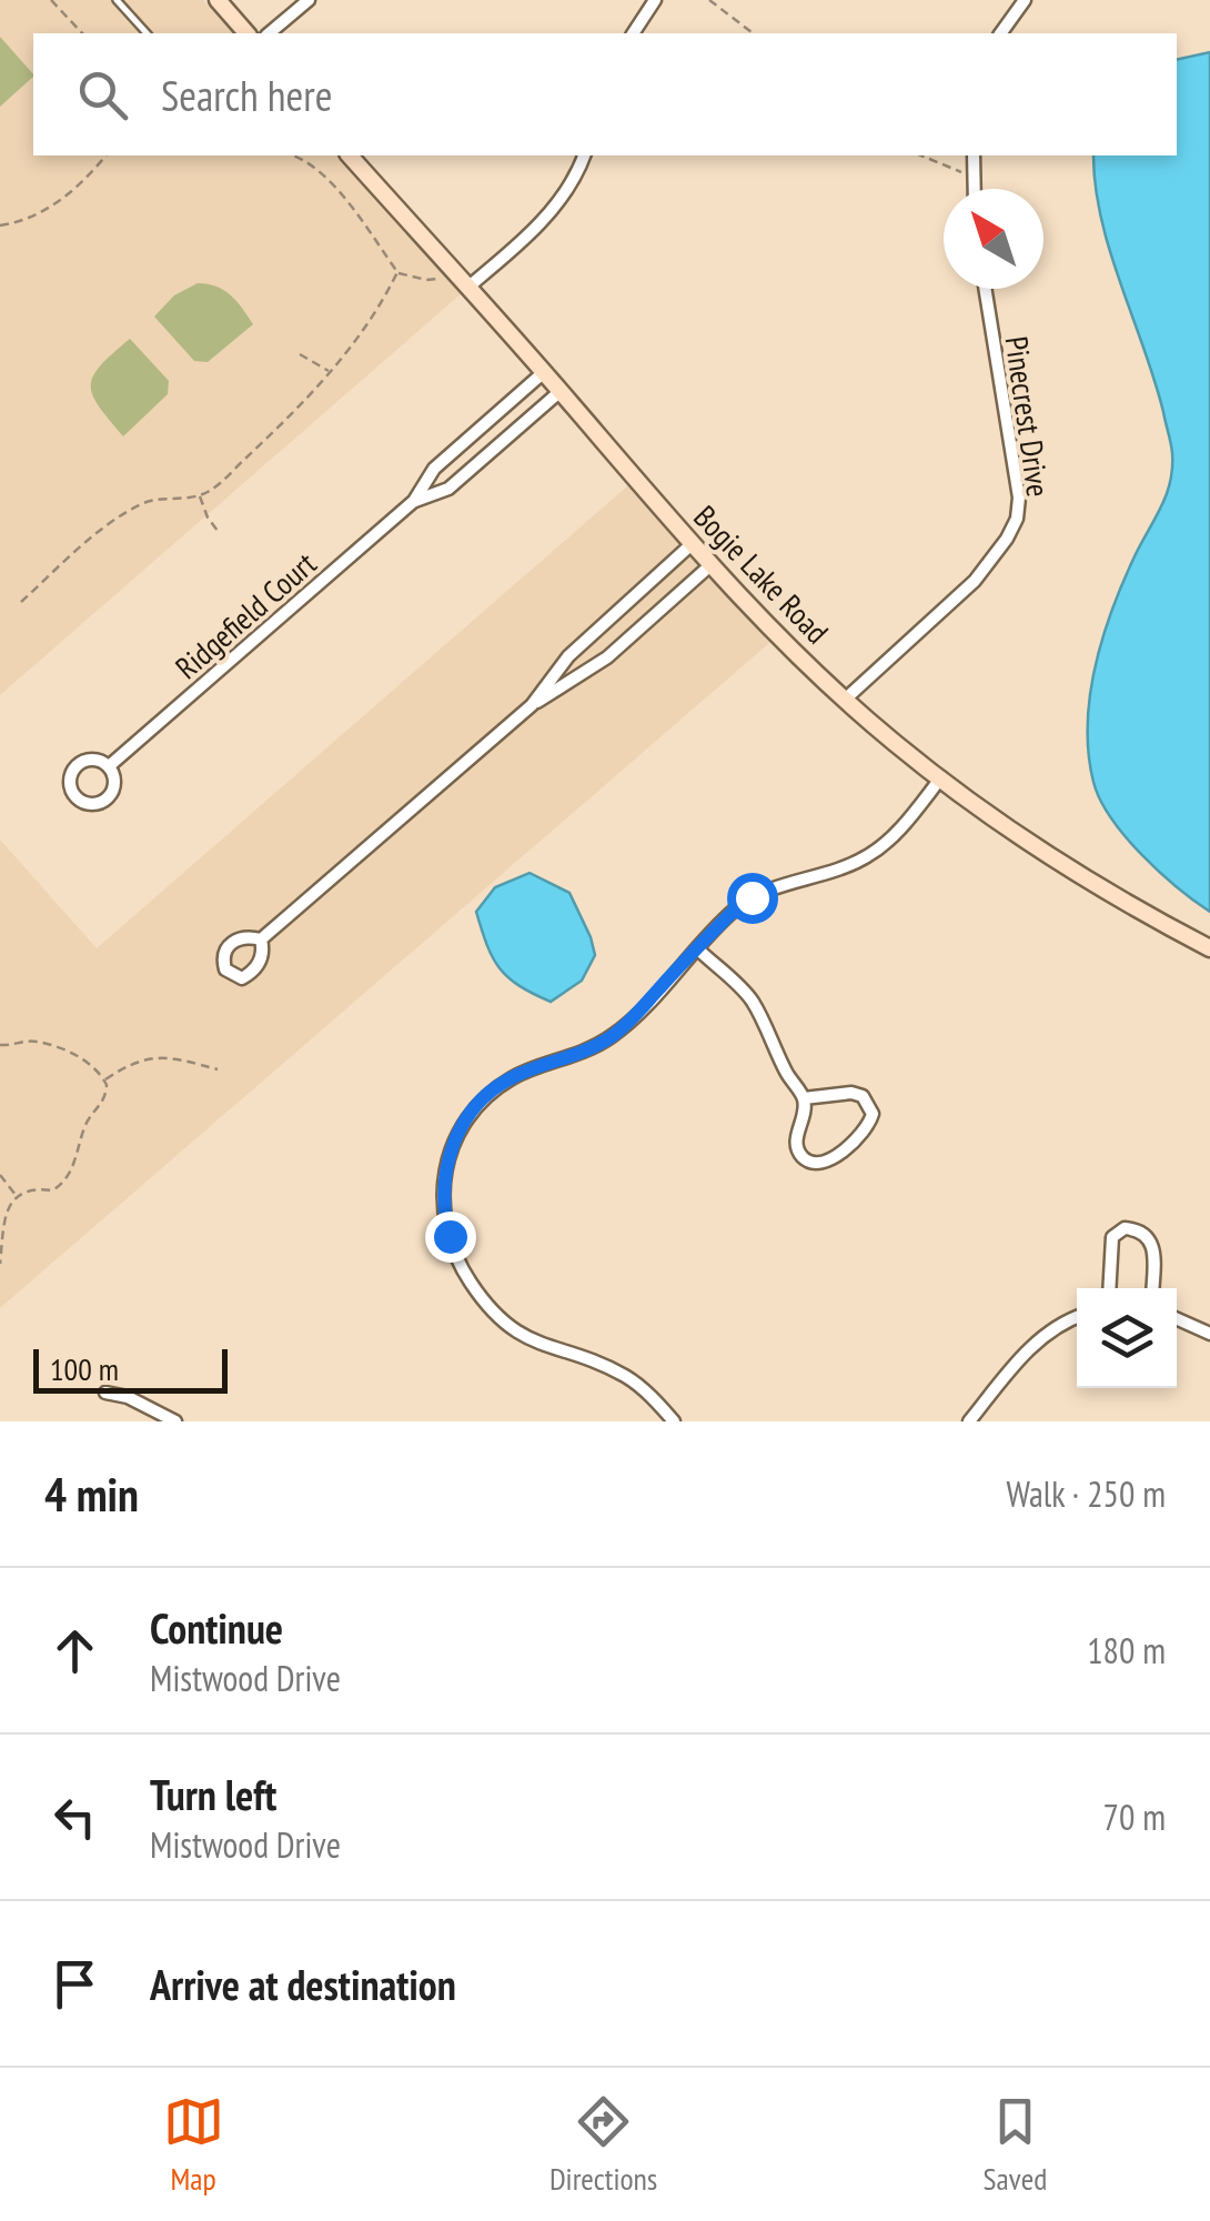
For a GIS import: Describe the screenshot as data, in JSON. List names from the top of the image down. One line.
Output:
{"streets":{"main road":["Bogie Lake Road"],"street":["Pinecrest Drive","Ridgefield Court"]},"crossings":[["Pinecrest Drive","Bogie Lake Road"],["Bogie Lake Road","Ridgefield Court"]],"scale_bar":"100 m","north":"top left","page":{"search":"Search here","scale":"100 m","heading":["4 min","Walk · 250 m"],"list":[["Continue","Mistwood Drive","180 m"],["Turn left","Mistwood Drive","70 m"],"Arrive at destination"],"nav":["Map","Directions","Saved"]}}
